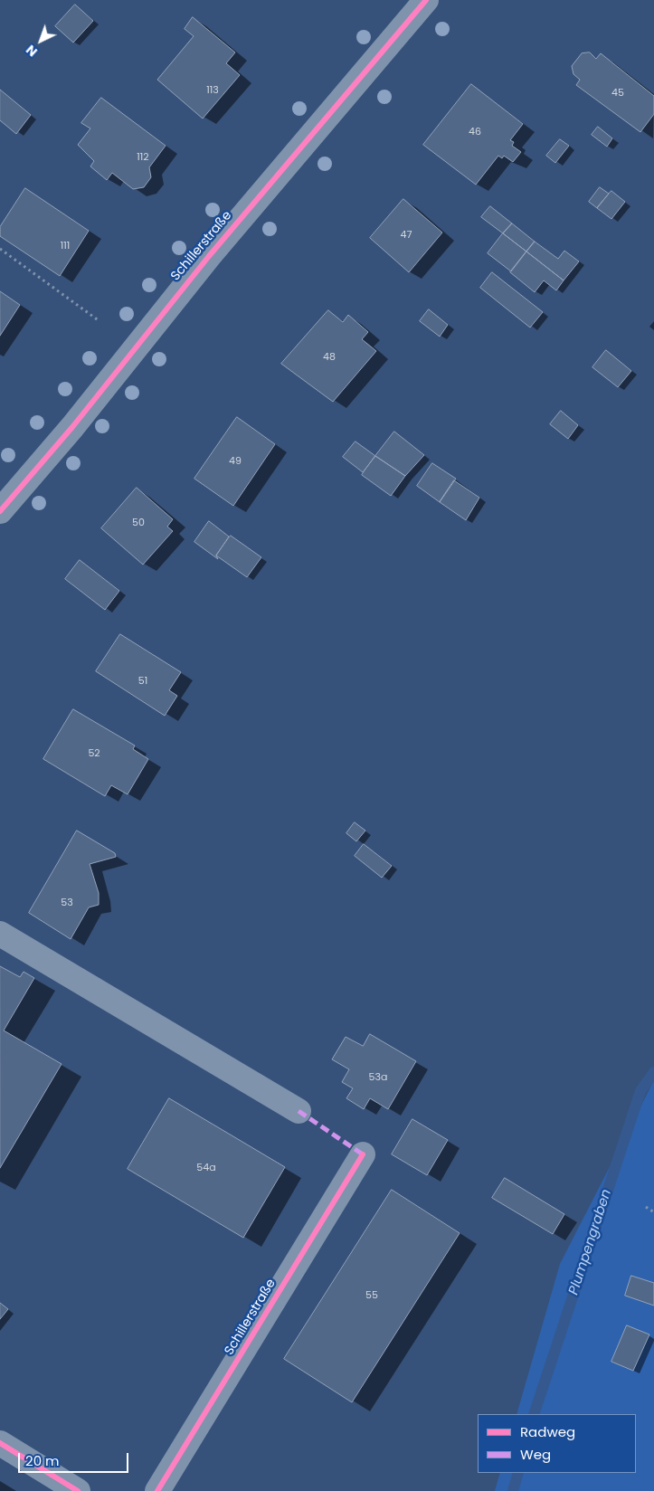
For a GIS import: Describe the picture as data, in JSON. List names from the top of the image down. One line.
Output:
{"streets":{"street":["Schillerstraße"]},"water":["Plumpengraben"],"house_numbers":["113","45","46","112","47","111","48","49","50","51","52","53","53a","54a","55"],"legend":["Radweg","Weg"],"scale_bar":"20 m","north":"bottom left"}
